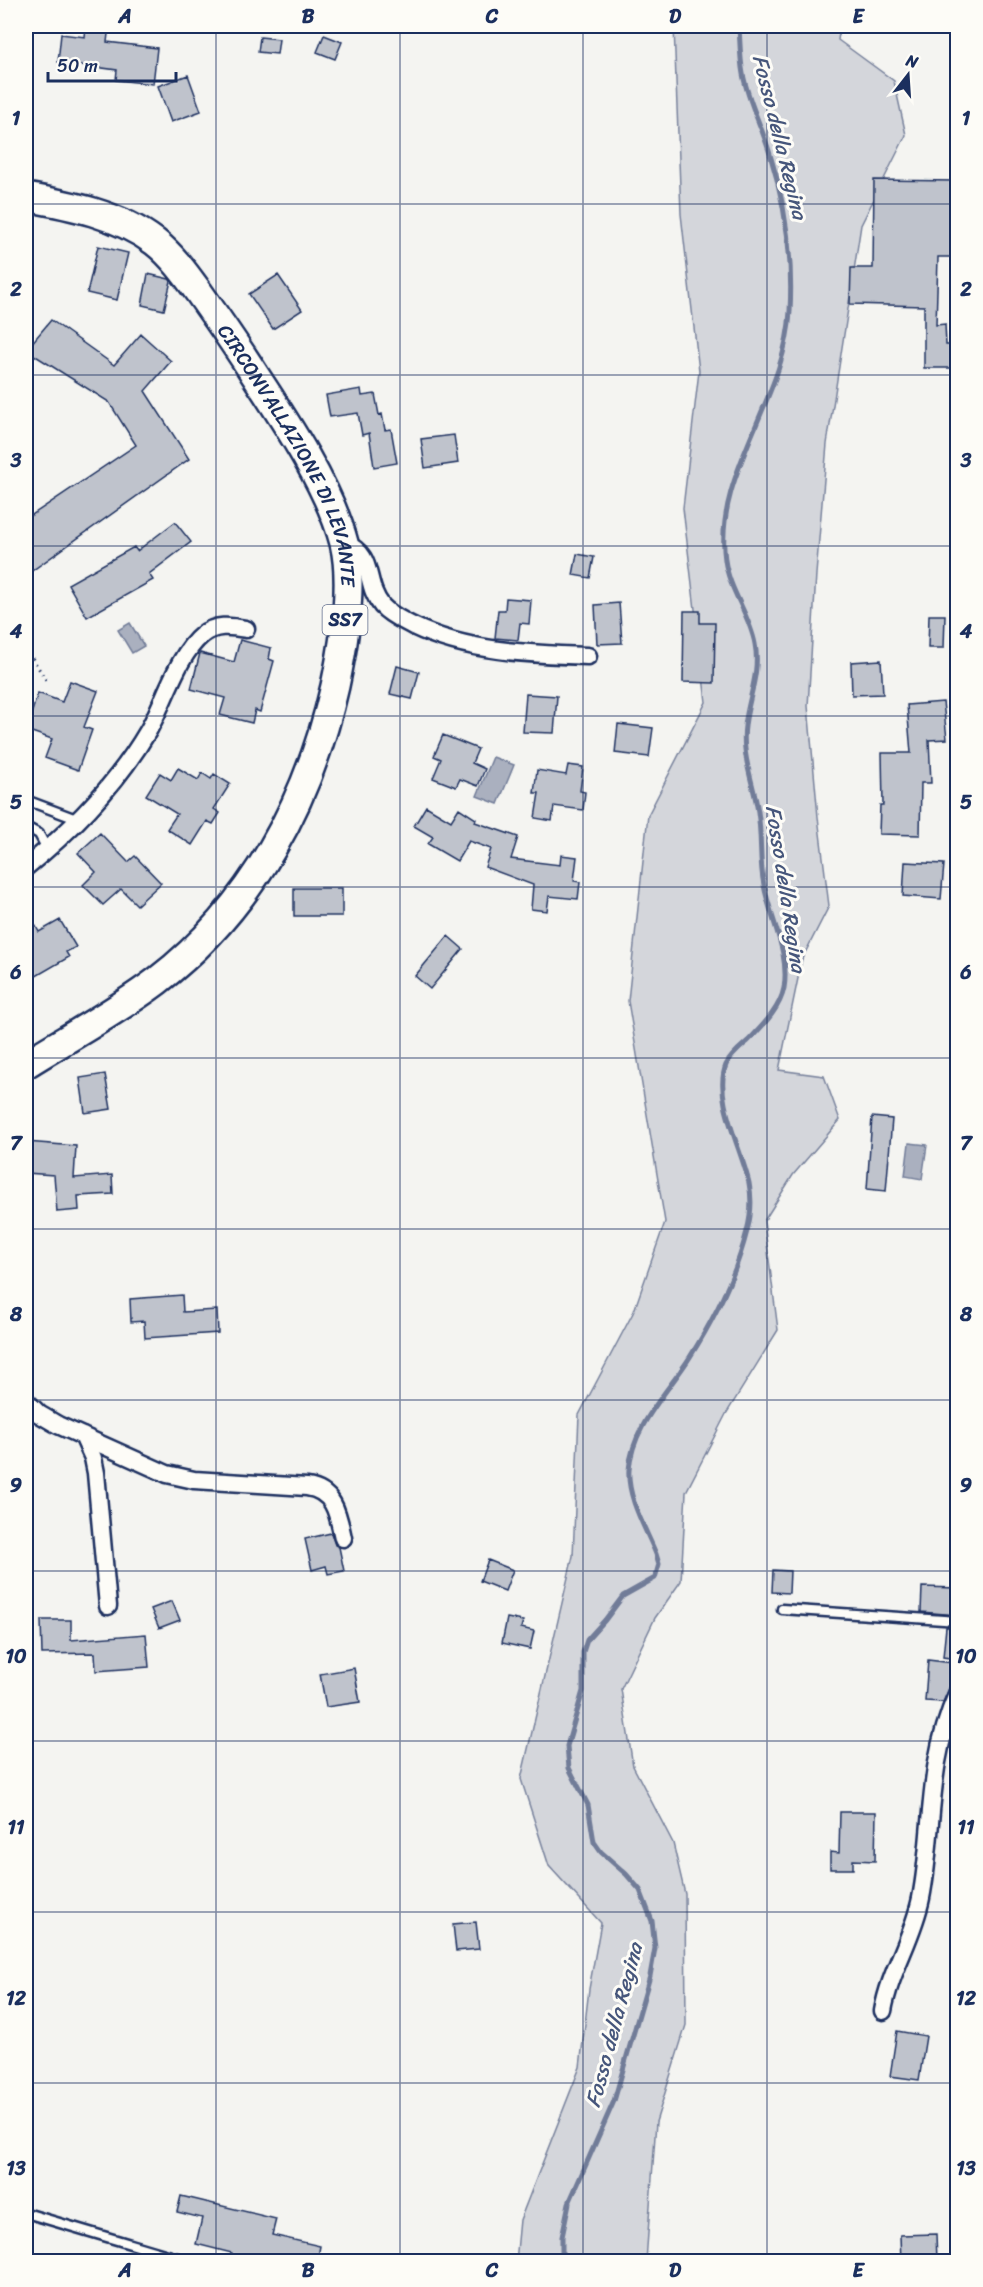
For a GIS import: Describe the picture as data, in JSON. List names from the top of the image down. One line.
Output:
{"streets":{"main road":["CIRCONVALLAZIONE DI LEVANTE","SS7"]},"water":["Fosso della Regina"],"scale_bar":"50 m","north":"top","grid":{"columns":["A","B","C","D","E"],"rows":["1","2","3","4","5","6","7","8","9","10","11","12","13"]}}
